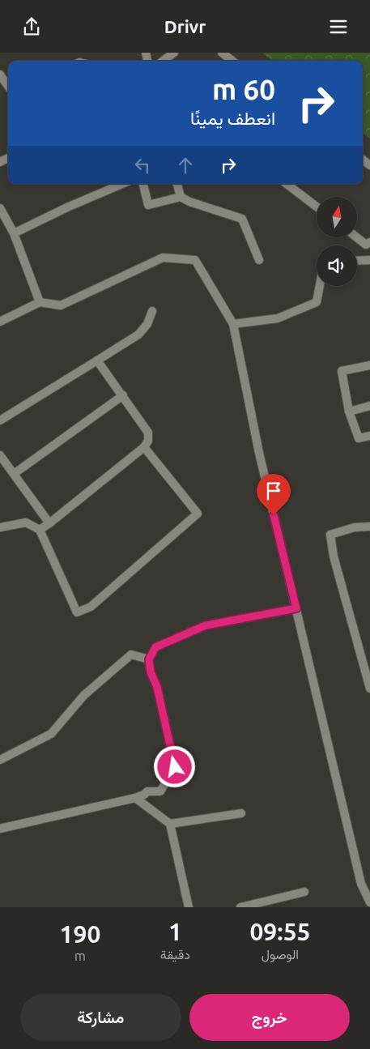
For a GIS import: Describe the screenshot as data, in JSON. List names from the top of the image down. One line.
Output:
{"north":"top","page":{"header":"Drivr","turn":["60 m","انعطف يمينًا"],"eta":["09:55","الوصول","1","دقيقة","190","m"],"buttons":["خروج","مشاركة"]}}
